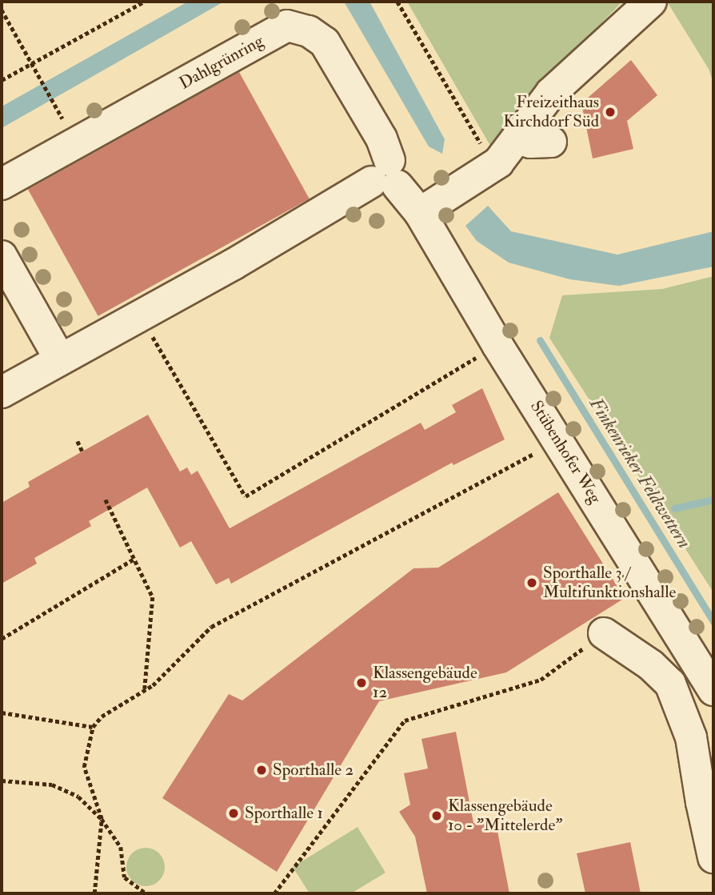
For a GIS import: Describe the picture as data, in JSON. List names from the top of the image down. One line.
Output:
{"streets":{"street":["Dahlgrünring","Stübenhofer Weg"]},"crossings":[["Dahlgrünring","Stübenhofer Weg"]],"water":["Finkenrieker Feldwettern"],"places":["Freizeithaus Kirchdorf Süd","Sporthalle 3 / Multifunktionshalle","Klassengebäude 12","Sporthalle 2","Sporthalle 1","Klassengebäude 10 - \"Mittelerde\""]}
